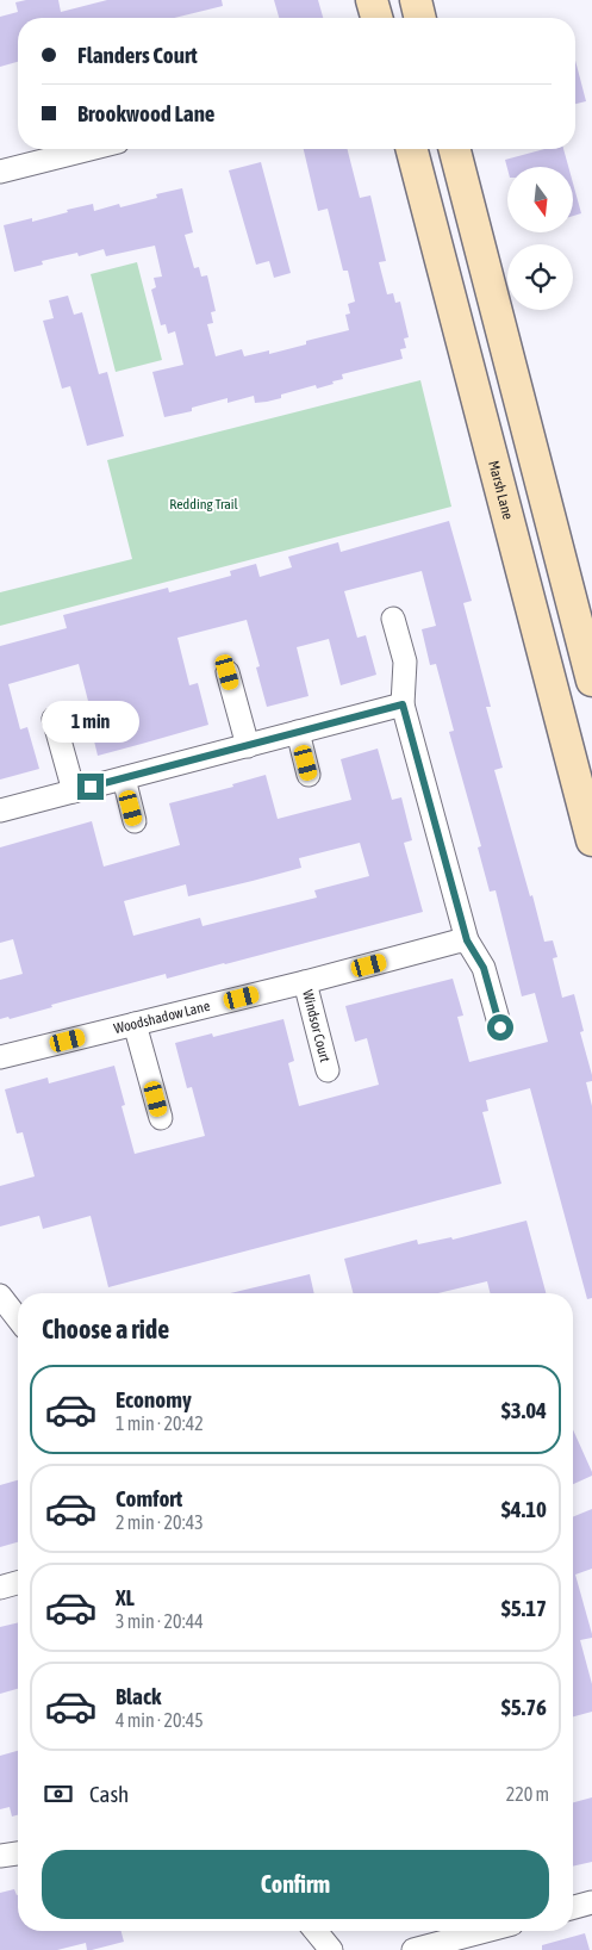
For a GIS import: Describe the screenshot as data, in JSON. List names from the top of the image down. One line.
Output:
{"streets":{"main road":["Marsh Lane"],"street":["Woodshadow Lane","Windsor Court"]},"crossings":[["Woodshadow Lane","Windsor Court"]],"parks":["Redding Trail"],"north":"bottom","page":{"banner":["Flanders Court","Brookwood Lane"],"bubble":"1 min","heading":"Choose a ride","list":[{"name":"Economy","note":"1 min · 20:42","value":"$3.04"},{"name":"Comfort","note":"2 min · 20:43","value":"$4.10"},{"name":"XL","note":"3 min · 20:44","value":"$5.17"},{"name":"Black","note":"4 min · 20:45","value":"$5.76"}],"pay":["Cash","220 m"],"buttons":"Confirm"}}
